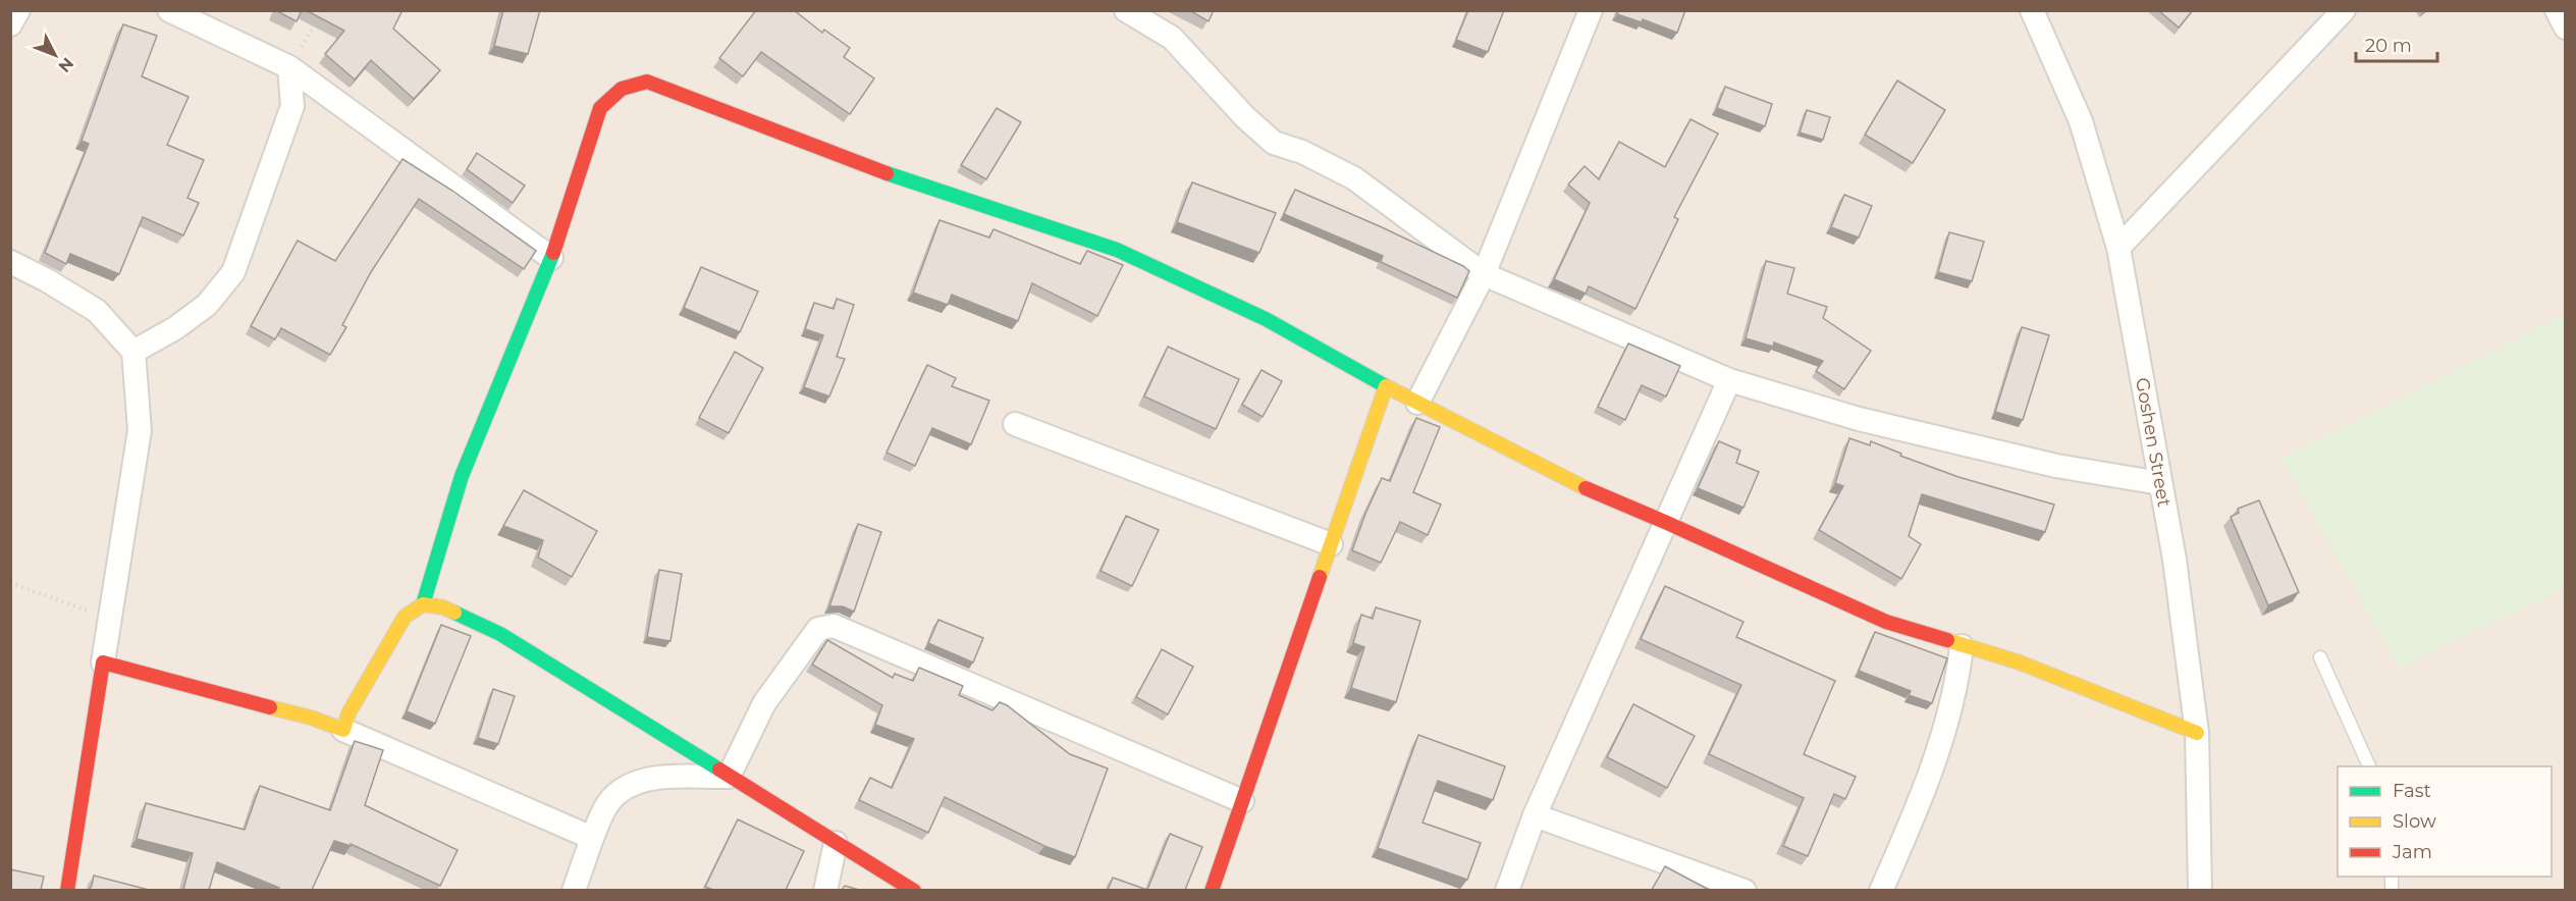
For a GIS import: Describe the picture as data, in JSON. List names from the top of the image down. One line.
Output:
{"streets":{"street":["Goshen Street"]},"legend":["Fast","Slow","Jam"],"scale_bar":"20 m","north":"bottom right"}
